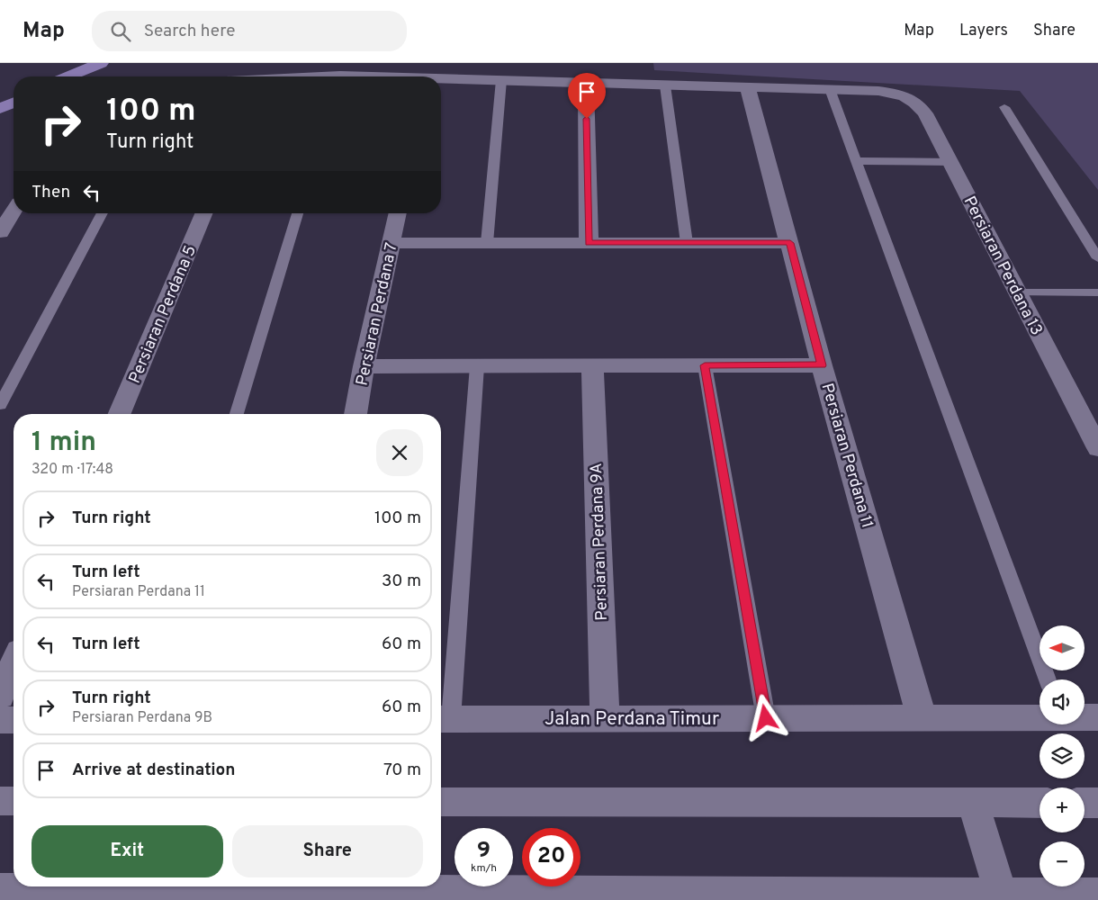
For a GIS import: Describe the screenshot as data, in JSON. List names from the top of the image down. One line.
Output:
{"streets":{"street":["Persiaran Perdana 13","Persiaran Perdana 5","Persiaran Perdana 7","Persiaran Perdana 11","Persiaran Perdana 9A","Jalan Perdana Timur"]},"crossings":[["Persiaran Perdana 11","Jalan Perdana Timur"],["Persiaran Perdana 9A","Jalan Perdana Timur"]],"north":"left","page":{"header":"Map","search":"Search here","nav":["Map","Layers","Share"],"turn":["100 m","Turn right"],"then":"Then","heading":["1 min","320 m · 17:48"],"list":[{"name":"Turn right","value":"100 m"},{"name":"Turn left","note":"Persiaran Perdana 11","value":"30 m"},{"name":"Turn left","value":"60 m"},{"name":"Turn right","note":"Persiaran Perdana 9B","value":"60 m"},{"name":"Arrive at destination","value":"70 m"}],"map_buttons":["+","−"],"buttons":["Exit","Share"],"speed":"9 km/h","limit":"20"}}
